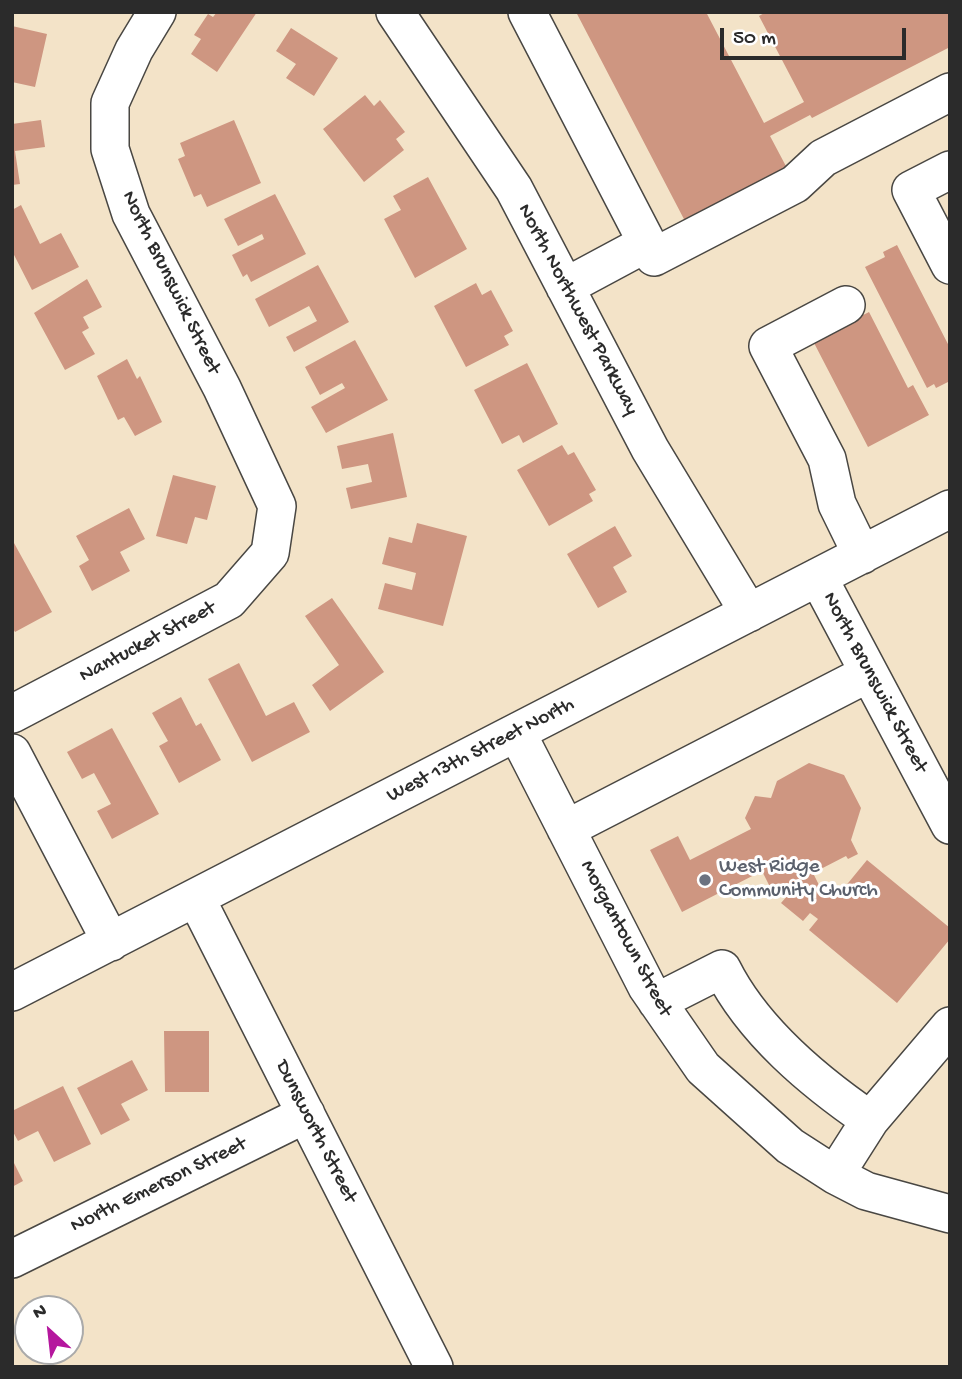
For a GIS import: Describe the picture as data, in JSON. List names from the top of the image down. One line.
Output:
{"streets":{"street":["North Brunswick Street","North Northwest Parkway","Nantucket Street","West 13th Street North","Morgantown Street","Dunsworth Street","North Emerson Street"]},"crossings":[["North Brunswick Street","Nantucket Street"],["North Brunswick Street","West 13th Street North"],["North Northwest Parkway","West 13th Street North"],["West 13th Street North","Morgantown Street"],["West 13th Street North","Dunsworth Street"],["Dunsworth Street","North Emerson Street"]],"places":["West Ridge Community Church"],"scale_bar":"50 m","north":"top left"}
